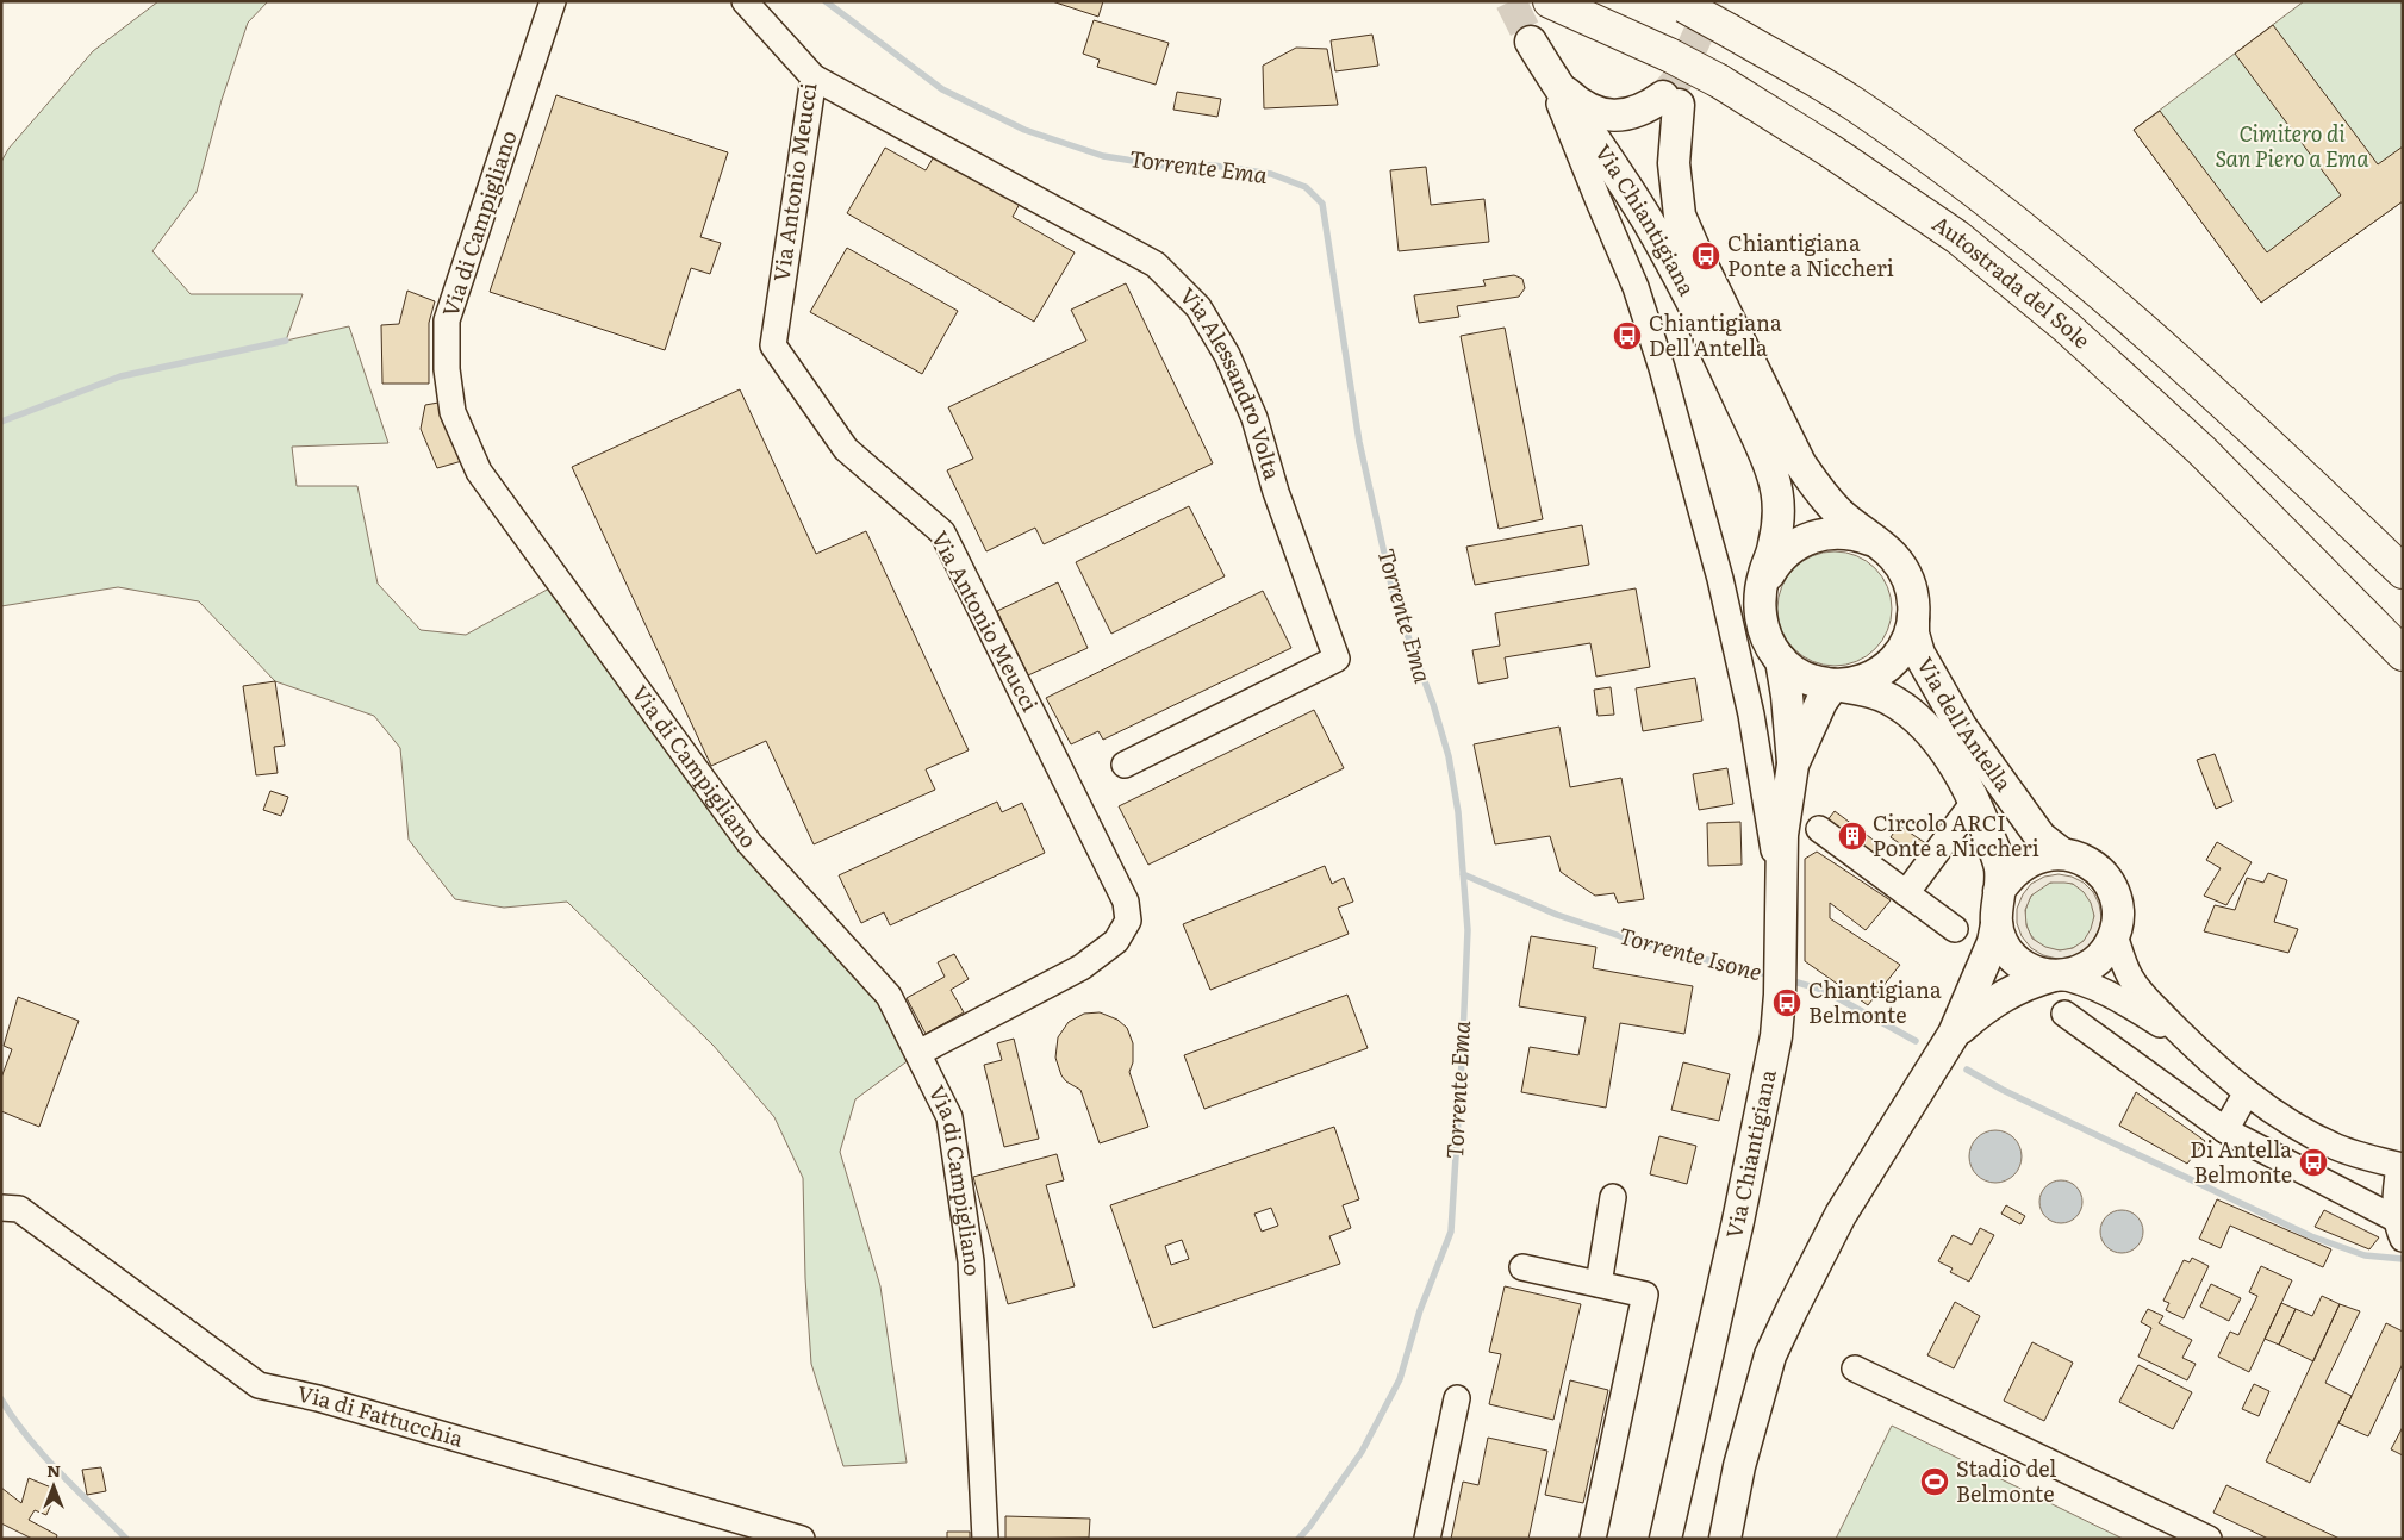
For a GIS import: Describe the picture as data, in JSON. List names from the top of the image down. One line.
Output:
{"streets":{"highway":["Autostrada del Sole"],"main road":["Via Chiantigiana","Via dell'Antella"],"street":["Via Antonio Meucci","Via di Campigliano","Via Alessandro Volta","Via di Fattucchia"]},"crossings":[["Via Antonio Meucci","Via di Campigliano"],["Via Antonio Meucci","Via Alessandro Volta"],["Via Chiantigiana","Via dell'Antella"]],"water":["Torrente Ema","Torrente Isone"],"parks":["Cimitero di San Piero a Ema"],"places":{"bus stop":["Chiantigiana Ponte a Niccheri","Chiantigiana Dell'Antella","Chiantigiana Belmonte","Di Antella Belmonte"],"building":["Circolo ARCI Ponte a Niccheri"],"sports":["Stadio del Belmonte"]},"north":"top"}
